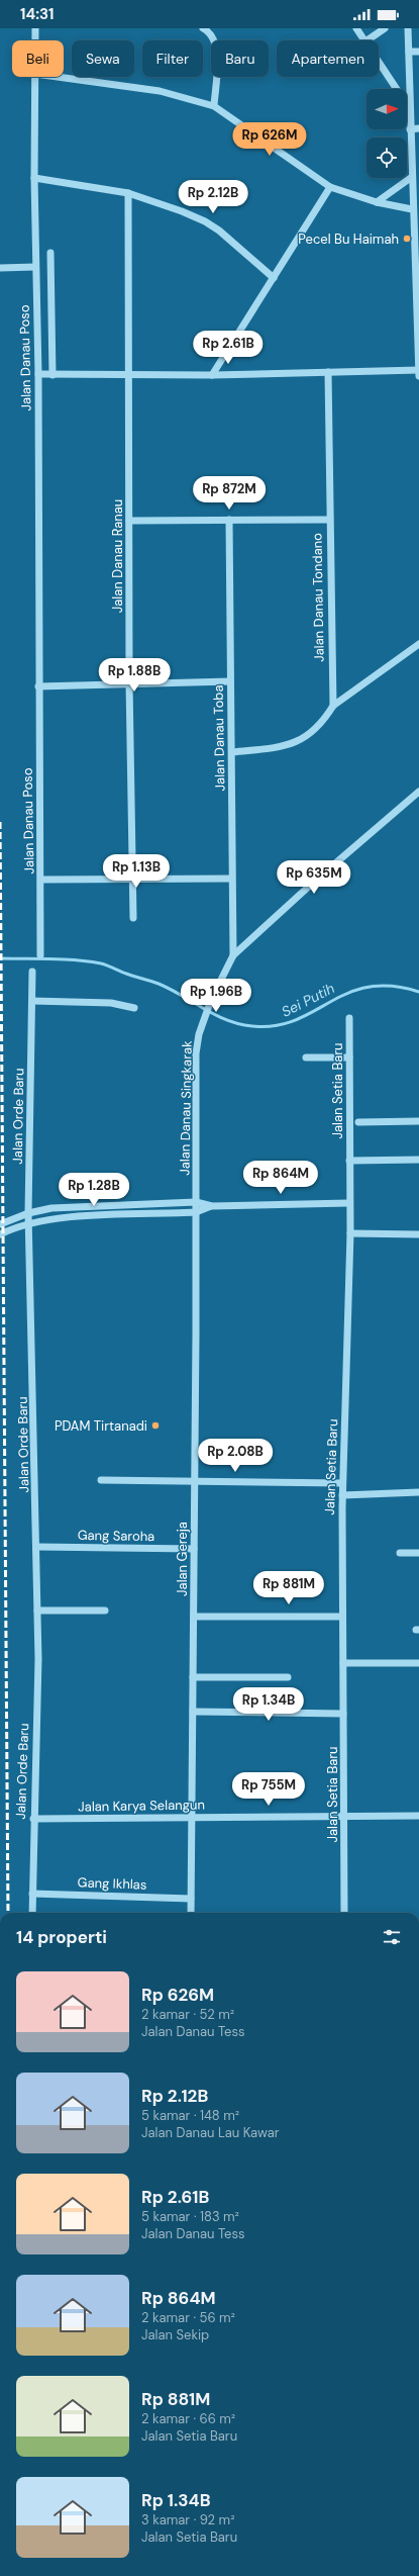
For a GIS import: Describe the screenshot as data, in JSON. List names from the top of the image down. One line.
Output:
{"streets":{"street":["Jalan Danau Poso","Jalan Danau Ranau","Jalan Danau Tondano","Jalan Danau Toba","Jalan Setia Baru","Jalan Danau Singkarak","Jalan Orde Baru","Gang Saroha","Jalan Gereja","Jalan Karya Selangun","Gang Ikhlas"]},"crossings":[["Jalan Danau Toba","Jalan Danau Singkarak"],["Jalan Setia Baru","Jalan Karya Selangun"],["Jalan Danau Singkarak","Jalan Gereja"],["Jalan Orde Baru","Gang Saroha"],["Jalan Orde Baru","Jalan Karya Selangun"],["Jalan Orde Baru","Gang Ikhlas"],["Gang Saroha","Jalan Gereja"],["Jalan Gereja","Jalan Karya Selangun"],["Jalan Gereja","Gang Ikhlas"]],"water":["Sei Putih"],"places":["Pecel Bu Haimah","PDAM Tirtanadi"],"north":"right","page":{"status":"14:31","chip":["Beli","Sewa","Filter","Baru","Apartemen"],"price":["Rp 626M","Rp 2.12B","Rp 2.61B","Rp 872M","Rp 1.88B","Rp 1.13B","Rp 635M","Rp 1.96B","Rp 864M","Rp 1.28B","Rp 2.08B","Rp 881M","Rp 1.34B","Rp 755M"],"heading":"14 properti","list":[{"name":"Rp 626M","note":"2 kamar · 52 m² · Jalan Danau Tess"},{"name":"Rp 2.12B","note":"5 kamar · 148 m² · Jalan Danau Lau Kawar"},{"name":"Rp 2.61B","note":"5 kamar · 183 m² · Jalan Danau Tess"},{"name":"Rp 864M","note":"2 kamar · 56 m² · Jalan Sekip"},{"name":"Rp 881M","note":"2 kamar · 66 m² · Jalan Setia Baru"},{"name":"Rp 1.34B","note":"3 kamar · 92 m² · Jalan Setia Baru"}]}}
